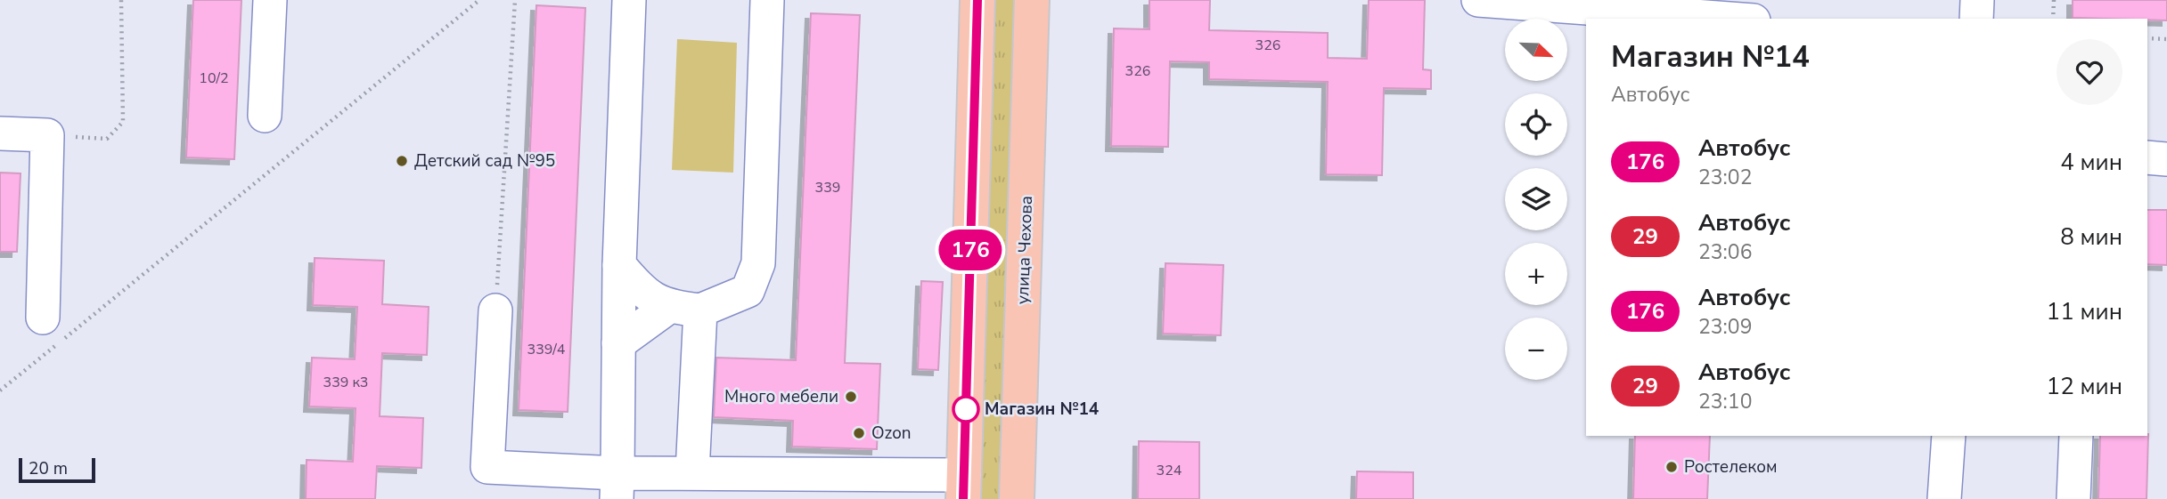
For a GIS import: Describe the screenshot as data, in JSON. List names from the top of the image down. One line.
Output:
{"streets":{"main road":["улица Чехова"]},"places":["Детский сад №95","Много мебели","Магазин №14","Ozon","Ростелеком"],"lines":["bus line 176"],"house_numbers":["326","326","10/2","339","339/4","339 к3","324"],"scale_bar":"20 m","north":"bottom right","page":{"on_map":"176","map_buttons":["+","−"],"heading":["Магазин №14","Автобус"],"list":[{"mark":"176","name":"Автобус","note":"23:02","value":"4 мин"},{"mark":"29","name":"Автобус","note":"23:06","value":"8 мин"},{"mark":"176","name":"Автобус","note":"23:09","value":"11 мин"},{"mark":"29","name":"Автобус","note":"23:10","value":"12 мин"}],"scale":"20 m"}}
